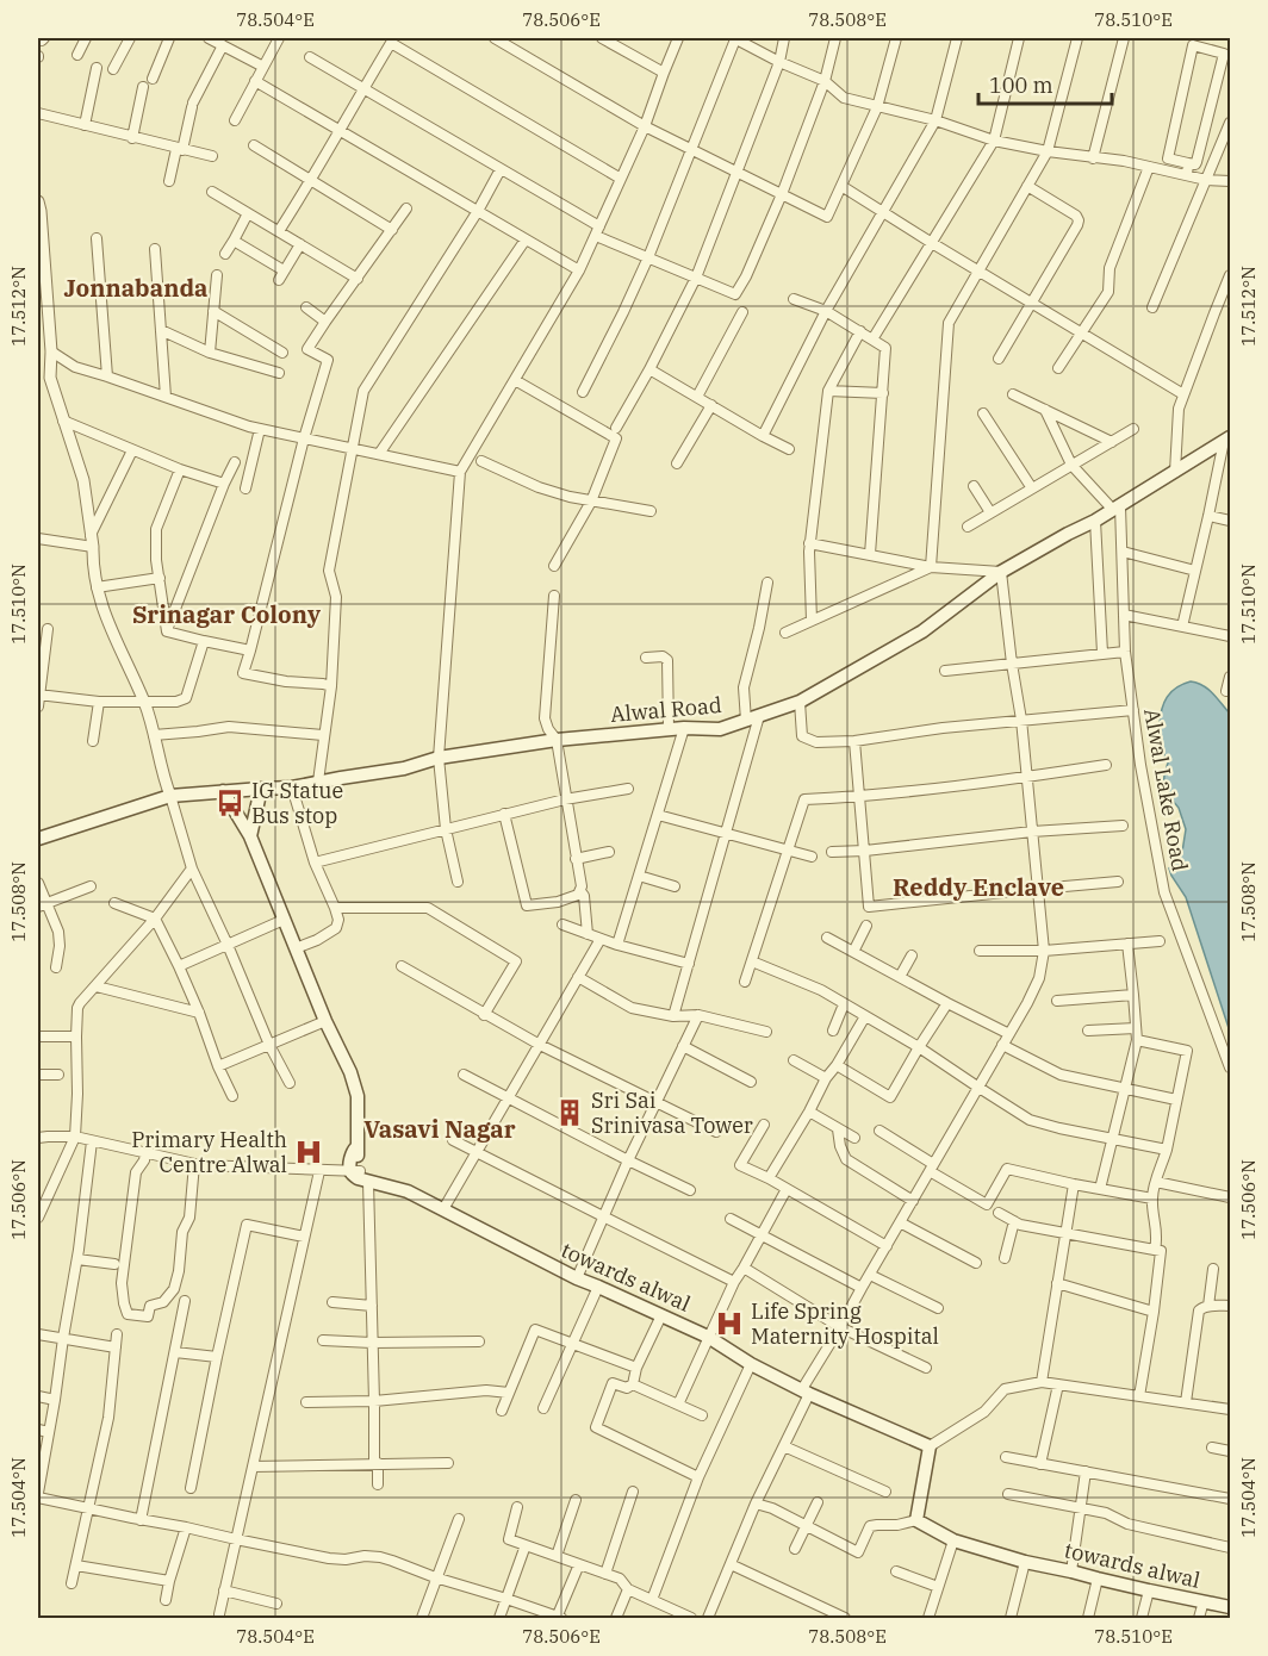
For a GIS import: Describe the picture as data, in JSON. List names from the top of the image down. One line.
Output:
{"streets":{"main road":["Alwal Road","towards alwal"],"street":["Alwal Lake Road"]},"crossings":[["Alwal Road","Alwal Lake Road"]],"districts":["Jonnabanda","Srinagar Colony","Reddy Enclave","Vasavi Nagar"],"places":{"bus stop":["IG Statue Bus stop"],"building":["Sri Sai Srinivasa Tower"],"hospital":["Primary Health Centre Alwal","Life Spring Maternity Hospital"]},"scale_bar":"100 m","coordinates":["78.504°E","78.506°E","78.508°E","78.510°E","17.512°N","17.510°N","17.508°N","17.506°N","17.504°N"]}
